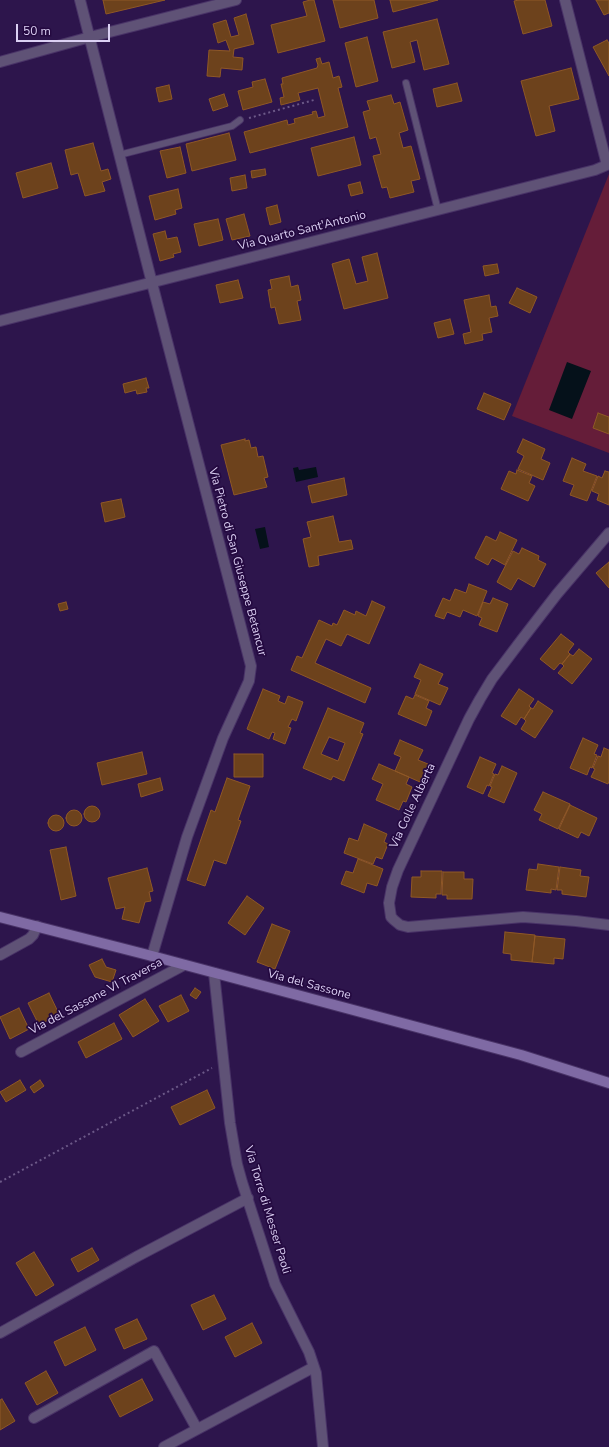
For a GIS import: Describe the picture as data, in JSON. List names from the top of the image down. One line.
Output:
{"streets":{"main road":["Via del Sassone"],"street":["Via Quarto Sant'Antonio","Via Pietro di San Giuseppe Betancur","Via Colle Alberta","Via del Sassone VI Traversa","Via Torre di Messer Paoli"]},"crossings":[["Via Quarto Sant'Antonio","Via Pietro di San Giuseppe Betancur"],["Via Pietro di San Giuseppe Betancur","Via del Sassone"],["Via del Sassone","Via del Sassone VI Traversa"],["Via del Sassone","Via Torre di Messer Paoli"]],"scale_bar":"50 m"}
